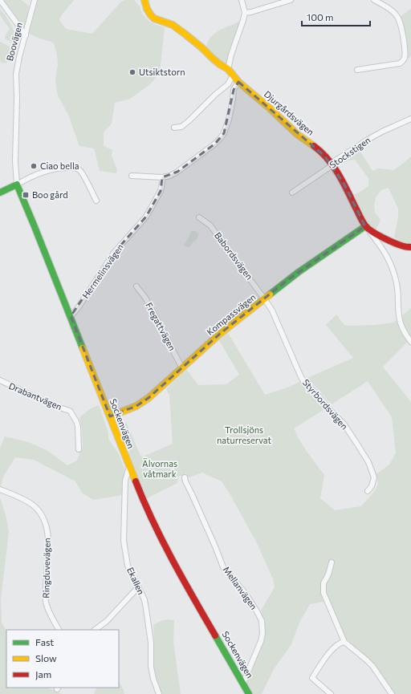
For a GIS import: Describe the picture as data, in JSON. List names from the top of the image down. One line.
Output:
{"streets":{"street":["Boovägen","Djurgårdsvägen","Stockstigen","Babordsvägen","Hermelinsvägen","Kompassvägen","Fregattvägen","Drabantvägen","Styrbordsvägen","Sockenvägen","Ringduvevägen","Ekallen","Mellanvägen"]},"crossings":[["Boovägen","Sockenvägen"],["Djurgårdsvägen","Stockstigen"],["Djurgårdsvägen","Kompassvägen"],["Babordsvägen","Kompassvägen"],["Babordsvägen","Styrbordsvägen"],["Hermelinsvägen","Sockenvägen"],["Kompassvägen","Fregattvägen"],["Kompassvägen","Styrbordsvägen"],["Kompassvägen","Sockenvägen"],["Sockenvägen","Ekallen"],["Sockenvägen","Mellanvägen"]],"parks":["Trollsjöns naturreservat","Älvornas våtmark"],"places":{"other":["Utsiktstorn","Ciao bella"],"transit":["Boo gård"]},"legend":["Fast","Slow","Jam"],"scale_bar":"100 m"}
